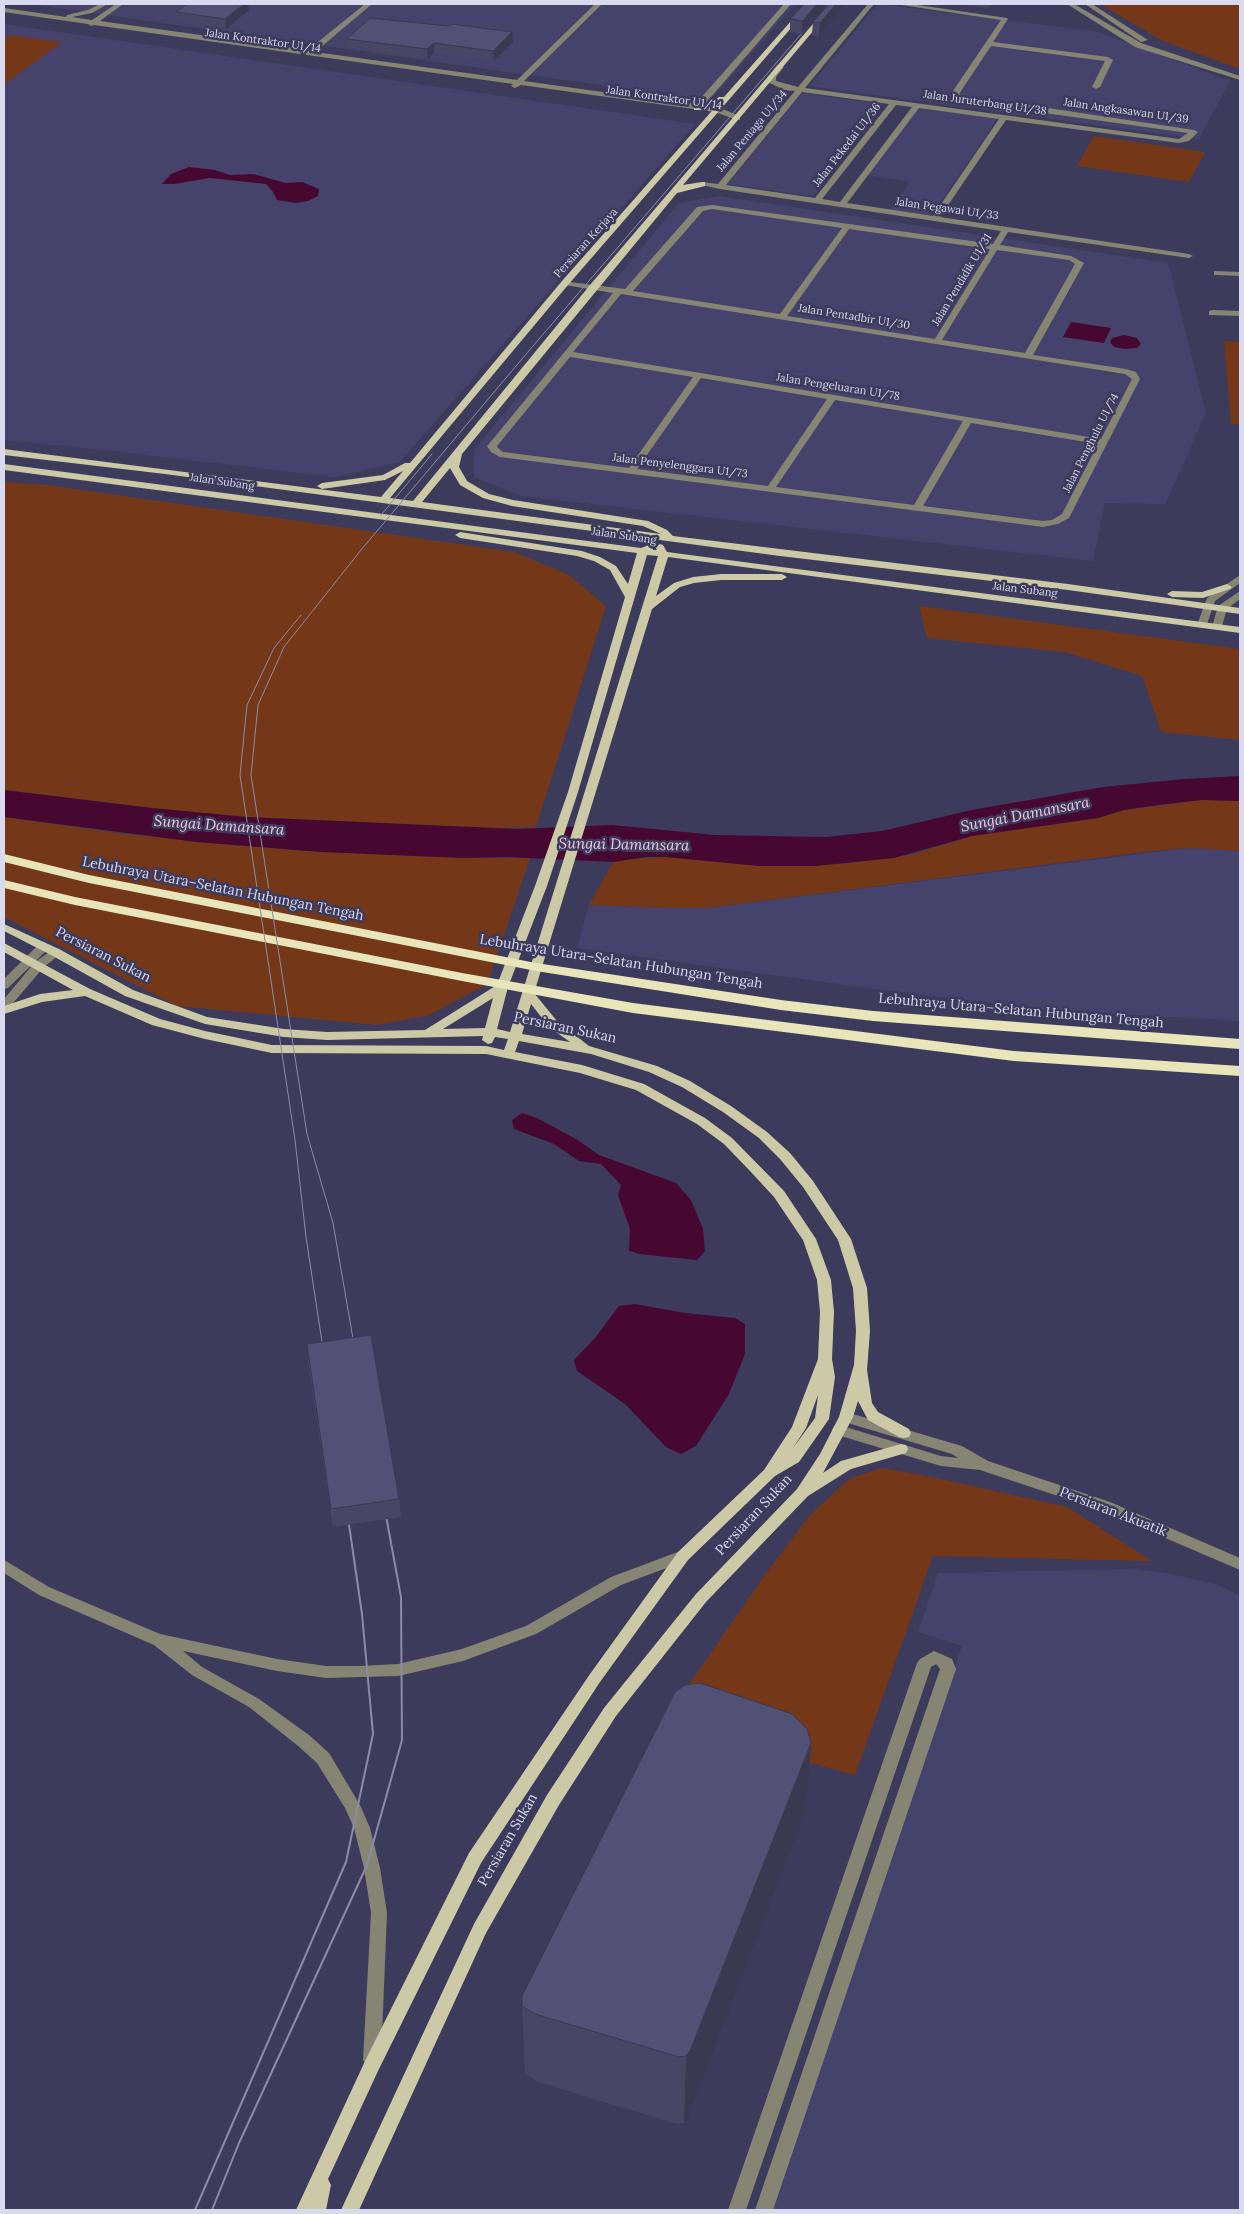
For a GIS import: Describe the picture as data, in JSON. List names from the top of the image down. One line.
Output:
{"streets":{"highway":["Lebuhraya Utara–Selatan Hubungan Tengah"],"main road":["Persiaran Kerjaya","Jalan Subang","Persiaran Sukan"],"street":["Jalan Kontraktor U1/14","Jalan Juruterbang U1/38","Jalan Angkasawan U1/39","Jalan Peniaga U1/34","Jalan Pekedai U1/36","Jalan Pegawai U1/33","Jalan Pendidik U1/31","Jalan Pentadbir U1/30","Jalan Pengeluaran U1/78","Jalan Penghulu U1/74","Jalan Penyelenggara U1/73","Persiaran Akuatik"]},"crossings":[["Jalan Kontraktor U1/14","Persiaran Kerjaya"],["Jalan Juruterbang U1/38","Jalan Angkasawan U1/39"],["Jalan Juruterbang U1/38","Jalan Peniaga U1/34"],["Jalan Juruterbang U1/38","Jalan Pekedai U1/36"],["Jalan Peniaga U1/34","Jalan Pegawai U1/33"],["Jalan Pekedai U1/36","Jalan Pegawai U1/33"],["Jalan Pegawai U1/33","Jalan Pendidik U1/31"],["Persiaran Kerjaya","Jalan Pentadbir U1/30"],["Persiaran Kerjaya","Jalan Subang"],["Jalan Pendidik U1/31","Jalan Pentadbir U1/30"],["Jalan Pentadbir U1/30","Jalan Penghulu U1/74"],["Jalan Pentadbir U1/30","Jalan Penyelenggara U1/73"],["Jalan Pengeluaran U1/78","Jalan Penghulu U1/74"],["Jalan Pengeluaran U1/78","Jalan Penyelenggara U1/73"],["Jalan Penghulu U1/74","Jalan Penyelenggara U1/73"],["Persiaran Sukan","Persiaran Akuatik"]],"water":["Sungai Damansara"]}
